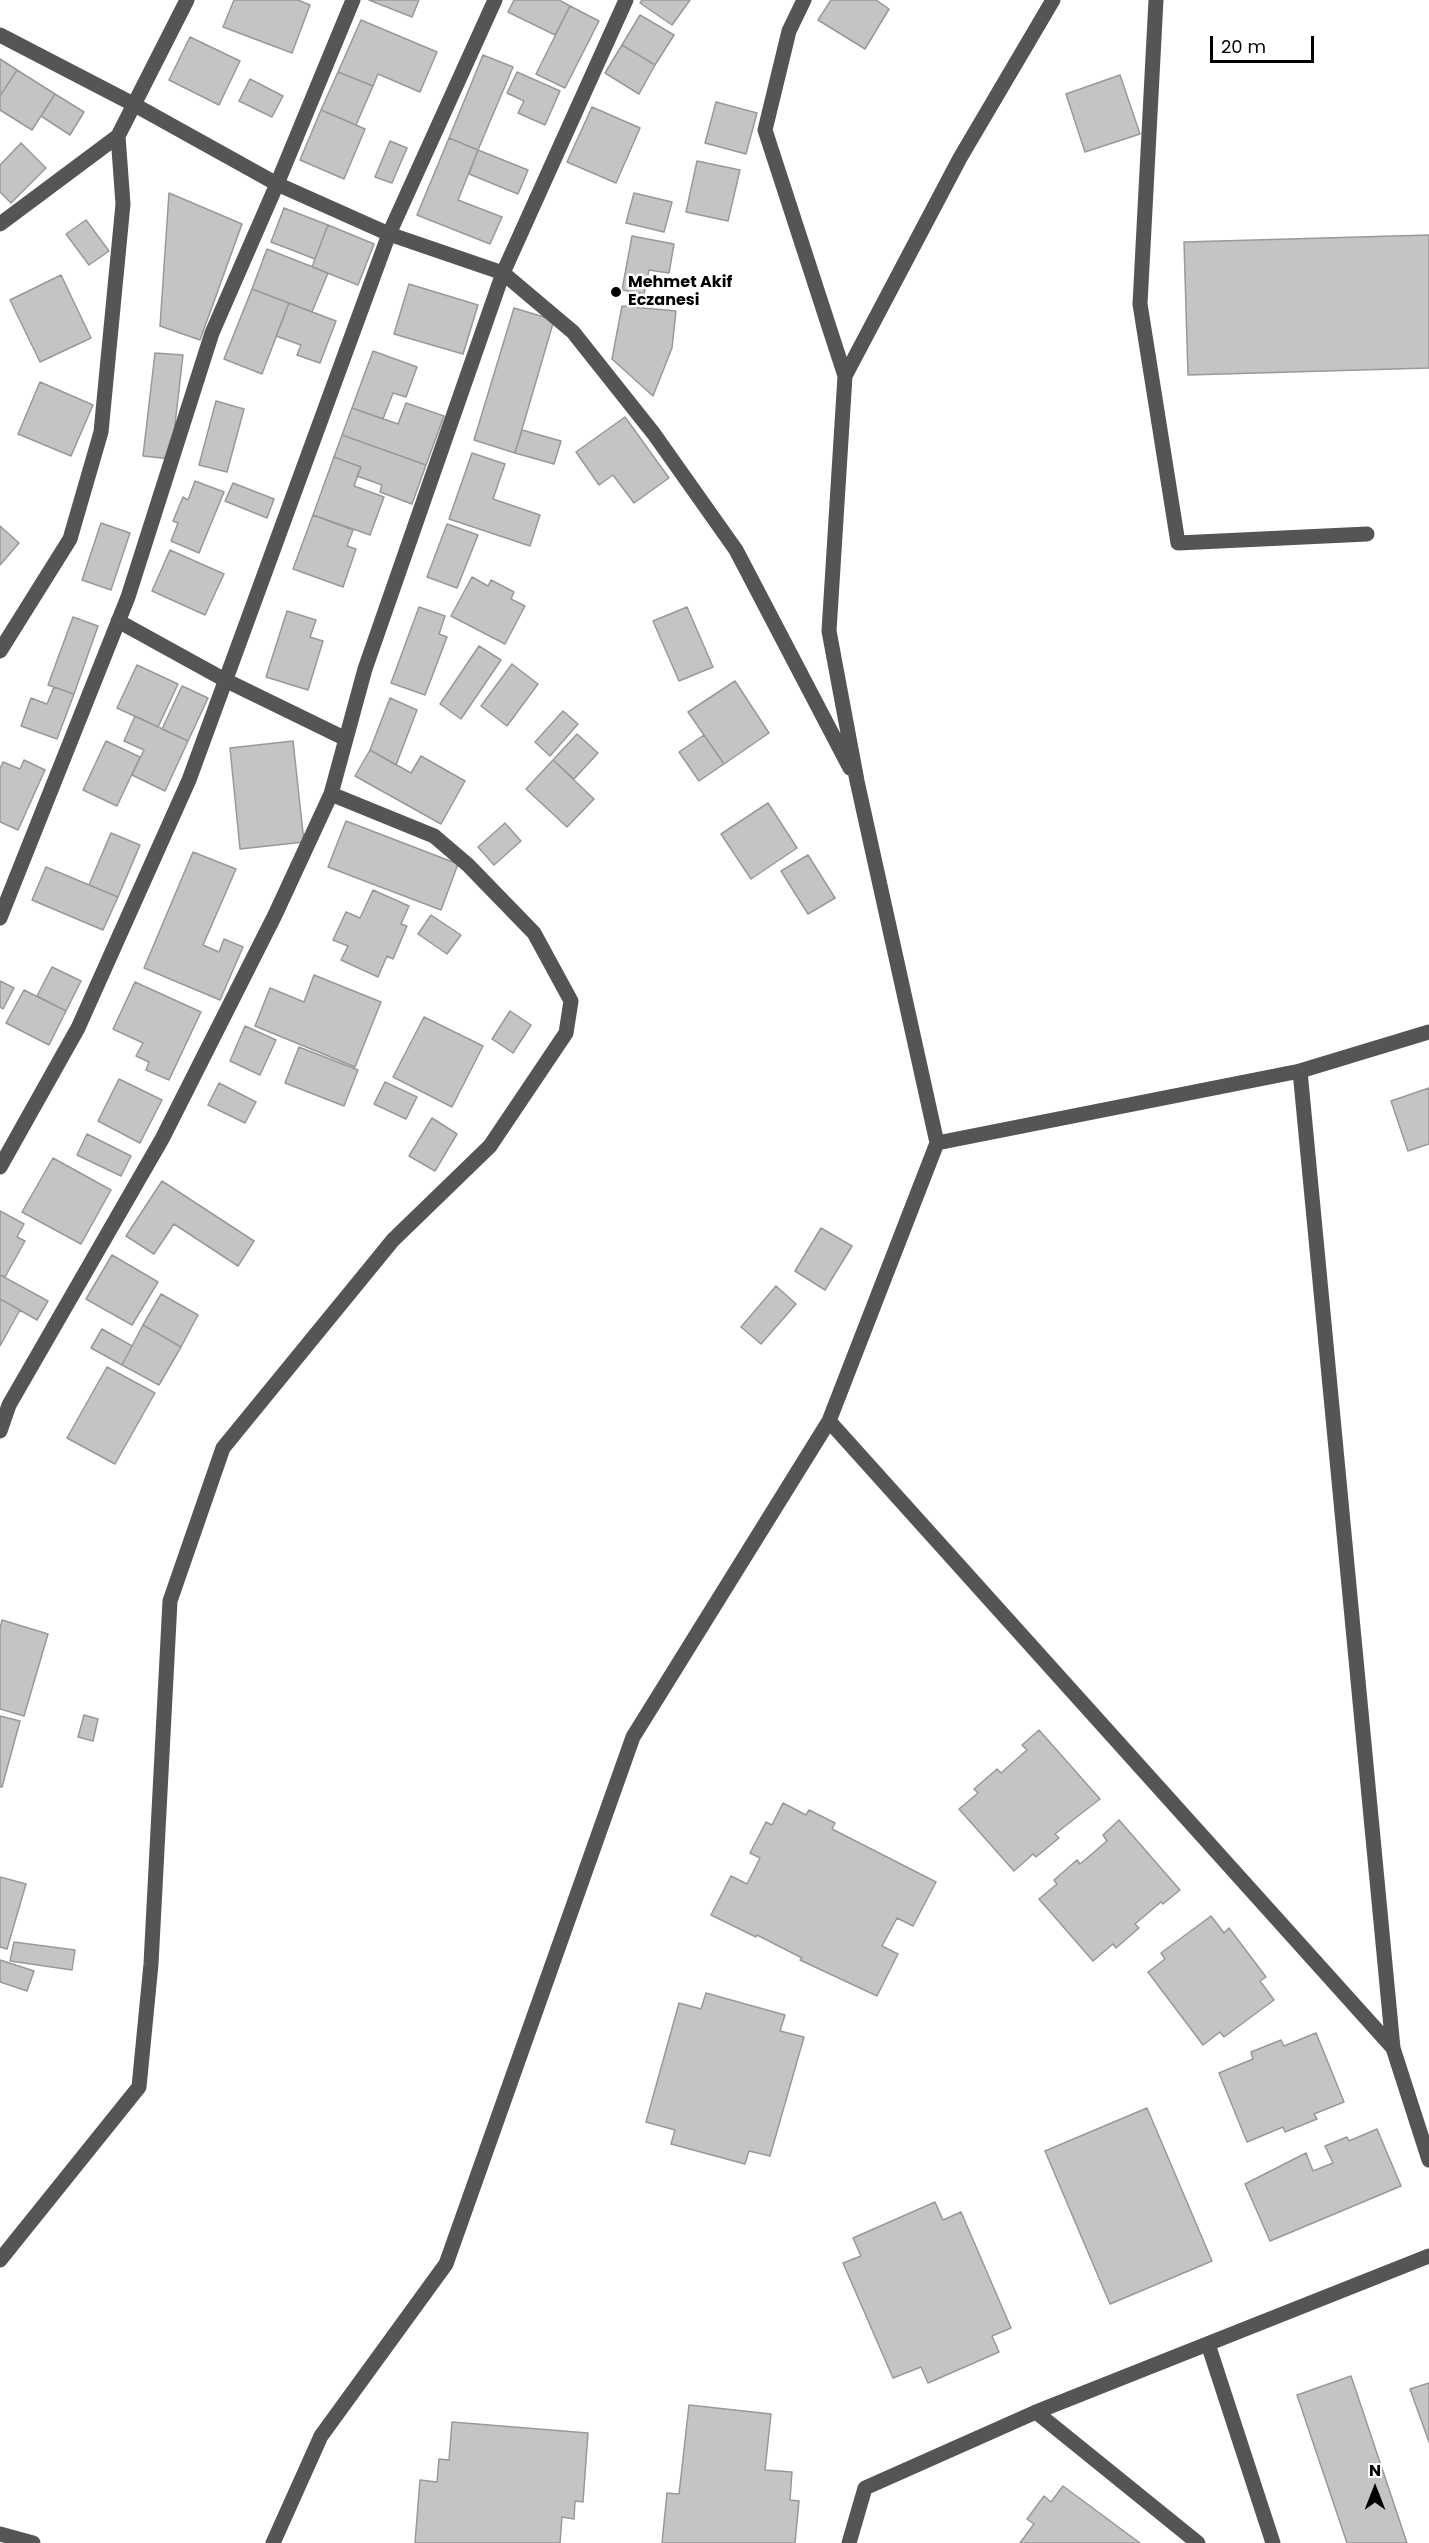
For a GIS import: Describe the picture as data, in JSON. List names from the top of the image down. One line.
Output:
{"places":["Mehmet Akif Eczanesi"],"scale_bar":"20 m","north":"top"}
